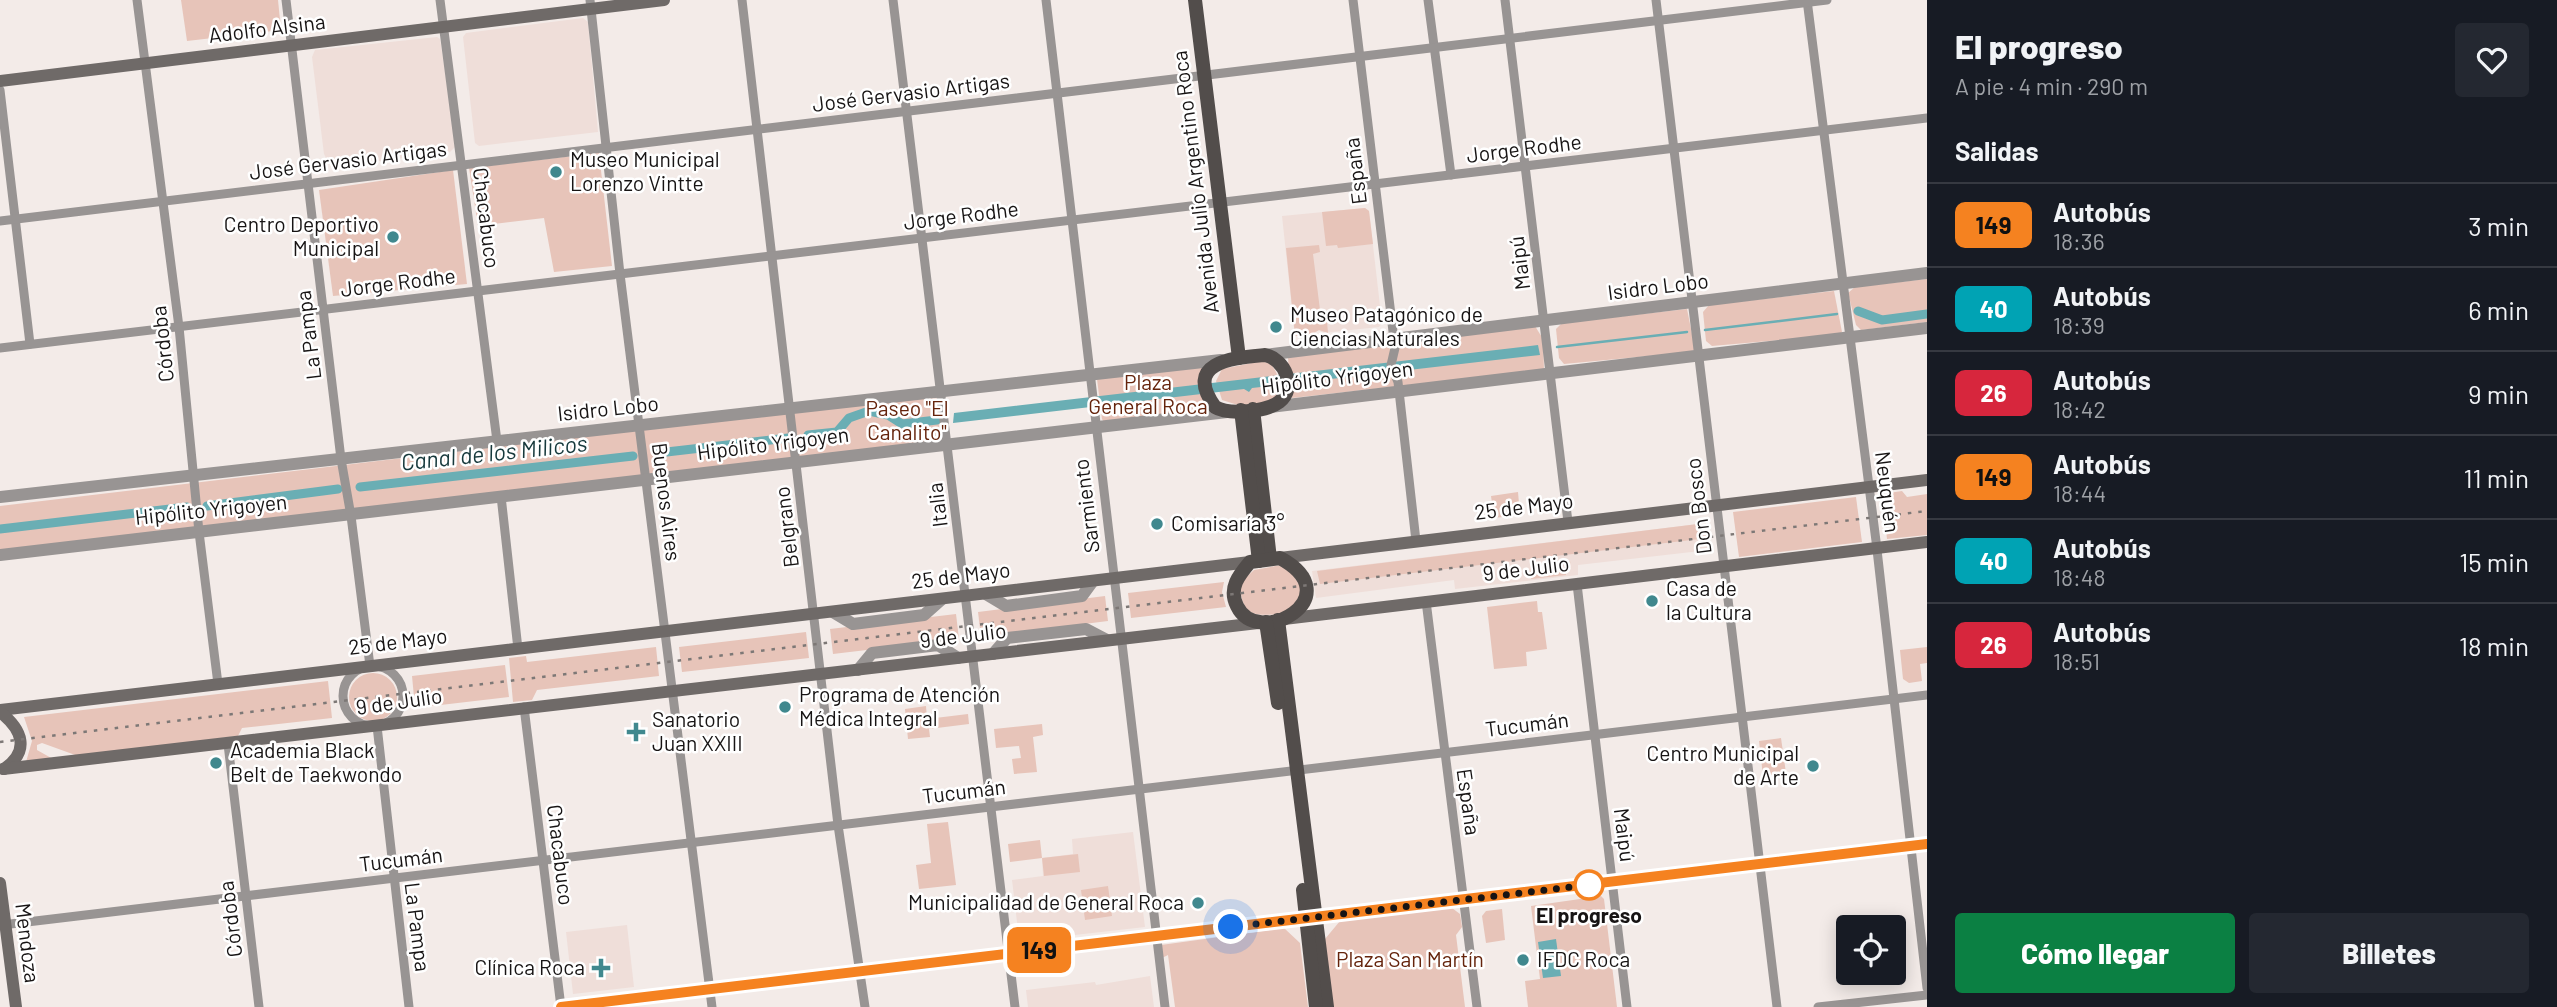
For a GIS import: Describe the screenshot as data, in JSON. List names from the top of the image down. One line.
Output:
{"streets":{"main road":["Adolfo Alsina","Avenida Julio Argentino Roca","Hipólito Yrigoyen","25 de Mayo","9 de Julio","Mendoza"],"street":["José Gervasio Artigas","Jorge Rodhe","España","Chacabuco","Maipú","Isidro Lobo","La Pampa","Córdoba","Neuquén","Buenos Aires","Italia","Sarmiento","Don Bosco","Belgrano","Tucumán"]},"crossings":[["Adolfo Alsina","Chacabuco"],["Adolfo Alsina","La Pampa"],["Adolfo Alsina","Córdoba"],["Adolfo Alsina","Buenos Aires"],["José Gervasio Artigas","España"],["José Gervasio Artigas","Avenida Julio Argentino Roca"],["José Gervasio Artigas","Chacabuco"],["José Gervasio Artigas","Maipú"],["José Gervasio Artigas","La Pampa"],["José Gervasio Artigas","Córdoba"],["José Gervasio Artigas","Neuquén"],["José Gervasio Artigas","Buenos Aires"],["José Gervasio Artigas","Italia"],["José Gervasio Artigas","Sarmiento"],["José Gervasio Artigas","Don Bosco"],["José Gervasio Artigas","Belgrano"],["Jorge Rodhe","España"],["Jorge Rodhe","Avenida Julio Argentino Roca"],["Jorge Rodhe","Chacabuco"],["Jorge Rodhe","Maipú"],["Jorge Rodhe","La Pampa"],["Jorge Rodhe","Córdoba"],["Jorge Rodhe","Neuquén"],["Jorge Rodhe","Buenos Aires"],["Jorge Rodhe","Italia"],["Jorge Rodhe","Sarmiento"],["Jorge Rodhe","Don Bosco"],["Jorge Rodhe","Belgrano"],["España","Isidro Lobo"],["España","Hipólito Yrigoyen"],["España","9 de Julio"],["España","Tucumán"],["Avenida Julio Argentino Roca","Isidro Lobo"],["Avenida Julio Argentino Roca","Hipólito Yrigoyen"],["Chacabuco","Isidro Lobo"],["Chacabuco","9 de Julio"],["Chacabuco","Tucumán"],["Maipú","Isidro Lobo"],["Maipú","Hipólito Yrigoyen"],["Maipú","25 de Mayo"],["Maipú","9 de Julio"],["Maipú","Tucumán"],["Isidro Lobo","La Pampa"],["Isidro Lobo","Córdoba"],["Isidro Lobo","Hipólito Yrigoyen"],["Isidro Lobo","Neuquén"],["Isidro Lobo","Buenos Aires"],["Isidro Lobo","Italia"],["Isidro Lobo","Sarmiento"],["Isidro Lobo","Don Bosco"],["Isidro Lobo","Belgrano"],["La Pampa","Hipólito Yrigoyen"],["La Pampa","25 de Mayo"],["La Pampa","9 de Julio"],["La Pampa","Tucumán"],["Córdoba","Hipólito Yrigoyen"],["Córdoba","25 de Mayo"],["Córdoba","9 de Julio"],["Córdoba","Tucumán"],["Hipólito Yrigoyen","Neuquén"],["Hipólito Yrigoyen","Buenos Aires"],["Hipólito Yrigoyen","Italia"],["Hipólito Yrigoyen","Sarmiento"],["Hipólito Yrigoyen","Don Bosco"],["Hipólito Yrigoyen","Belgrano"],["Neuquén","25 de Mayo"],["Neuquén","9 de Julio"],["Neuquén","Tucumán"],["Buenos Aires","25 de Mayo"],["Buenos Aires","9 de Julio"],["Buenos Aires","Tucumán"],["Italia","25 de Mayo"],["Italia","9 de Julio"],["Italia","Tucumán"],["Sarmiento","25 de Mayo"],["Sarmiento","9 de Julio"],["Sarmiento","Tucumán"],["Don Bosco","25 de Mayo"],["Don Bosco","9 de Julio"],["Don Bosco","Tucumán"],["25 de Mayo","Belgrano"],["25 de Mayo","9 de Julio"],["Belgrano","9 de Julio"],["Belgrano","Tucumán"],["Tucumán","Mendoza"]],"water":["Canal de los Milicos"],"parks":["Plaza General Roca","Paseo \"El Canalito\"","Plaza San Martín"],"places":{"other":["Museo Municipal Lorenzo Vintte","Centro Deportivo Municipal","Museo Patagónico de Ciencias Naturales","Comisaría 3°","Casa de la Cultura","Programa de Atención Médica Integral","Academia Black Belt de Taekwondo","Centro Municipal de Arte","El progreso","Municipalidad de General Roca","IFDC Roca"],"health":["Sanatorio Juan XXIII","Clínica Roca"]},"lines":["bus line 149"],"page":{"on_map":"149","heading":[["El progreso","A pie · 4 min · 290 m"],"Salidas"],"list":[{"mark":"149","name":"Autobús","note":"18:36","value":"3 min"},{"mark":"40","name":"Autobús","note":"18:39","value":"6 min"},{"mark":"26","name":"Autobús","note":"18:42","value":"9 min"},{"mark":"149","name":"Autobús","note":"18:44","value":"11 min"},{"mark":"40","name":"Autobús","note":"18:48","value":"15 min"},{"mark":"26","name":"Autobús","note":"18:51","value":"18 min"}],"buttons":["Cómo llegar","Billetes"]}}
